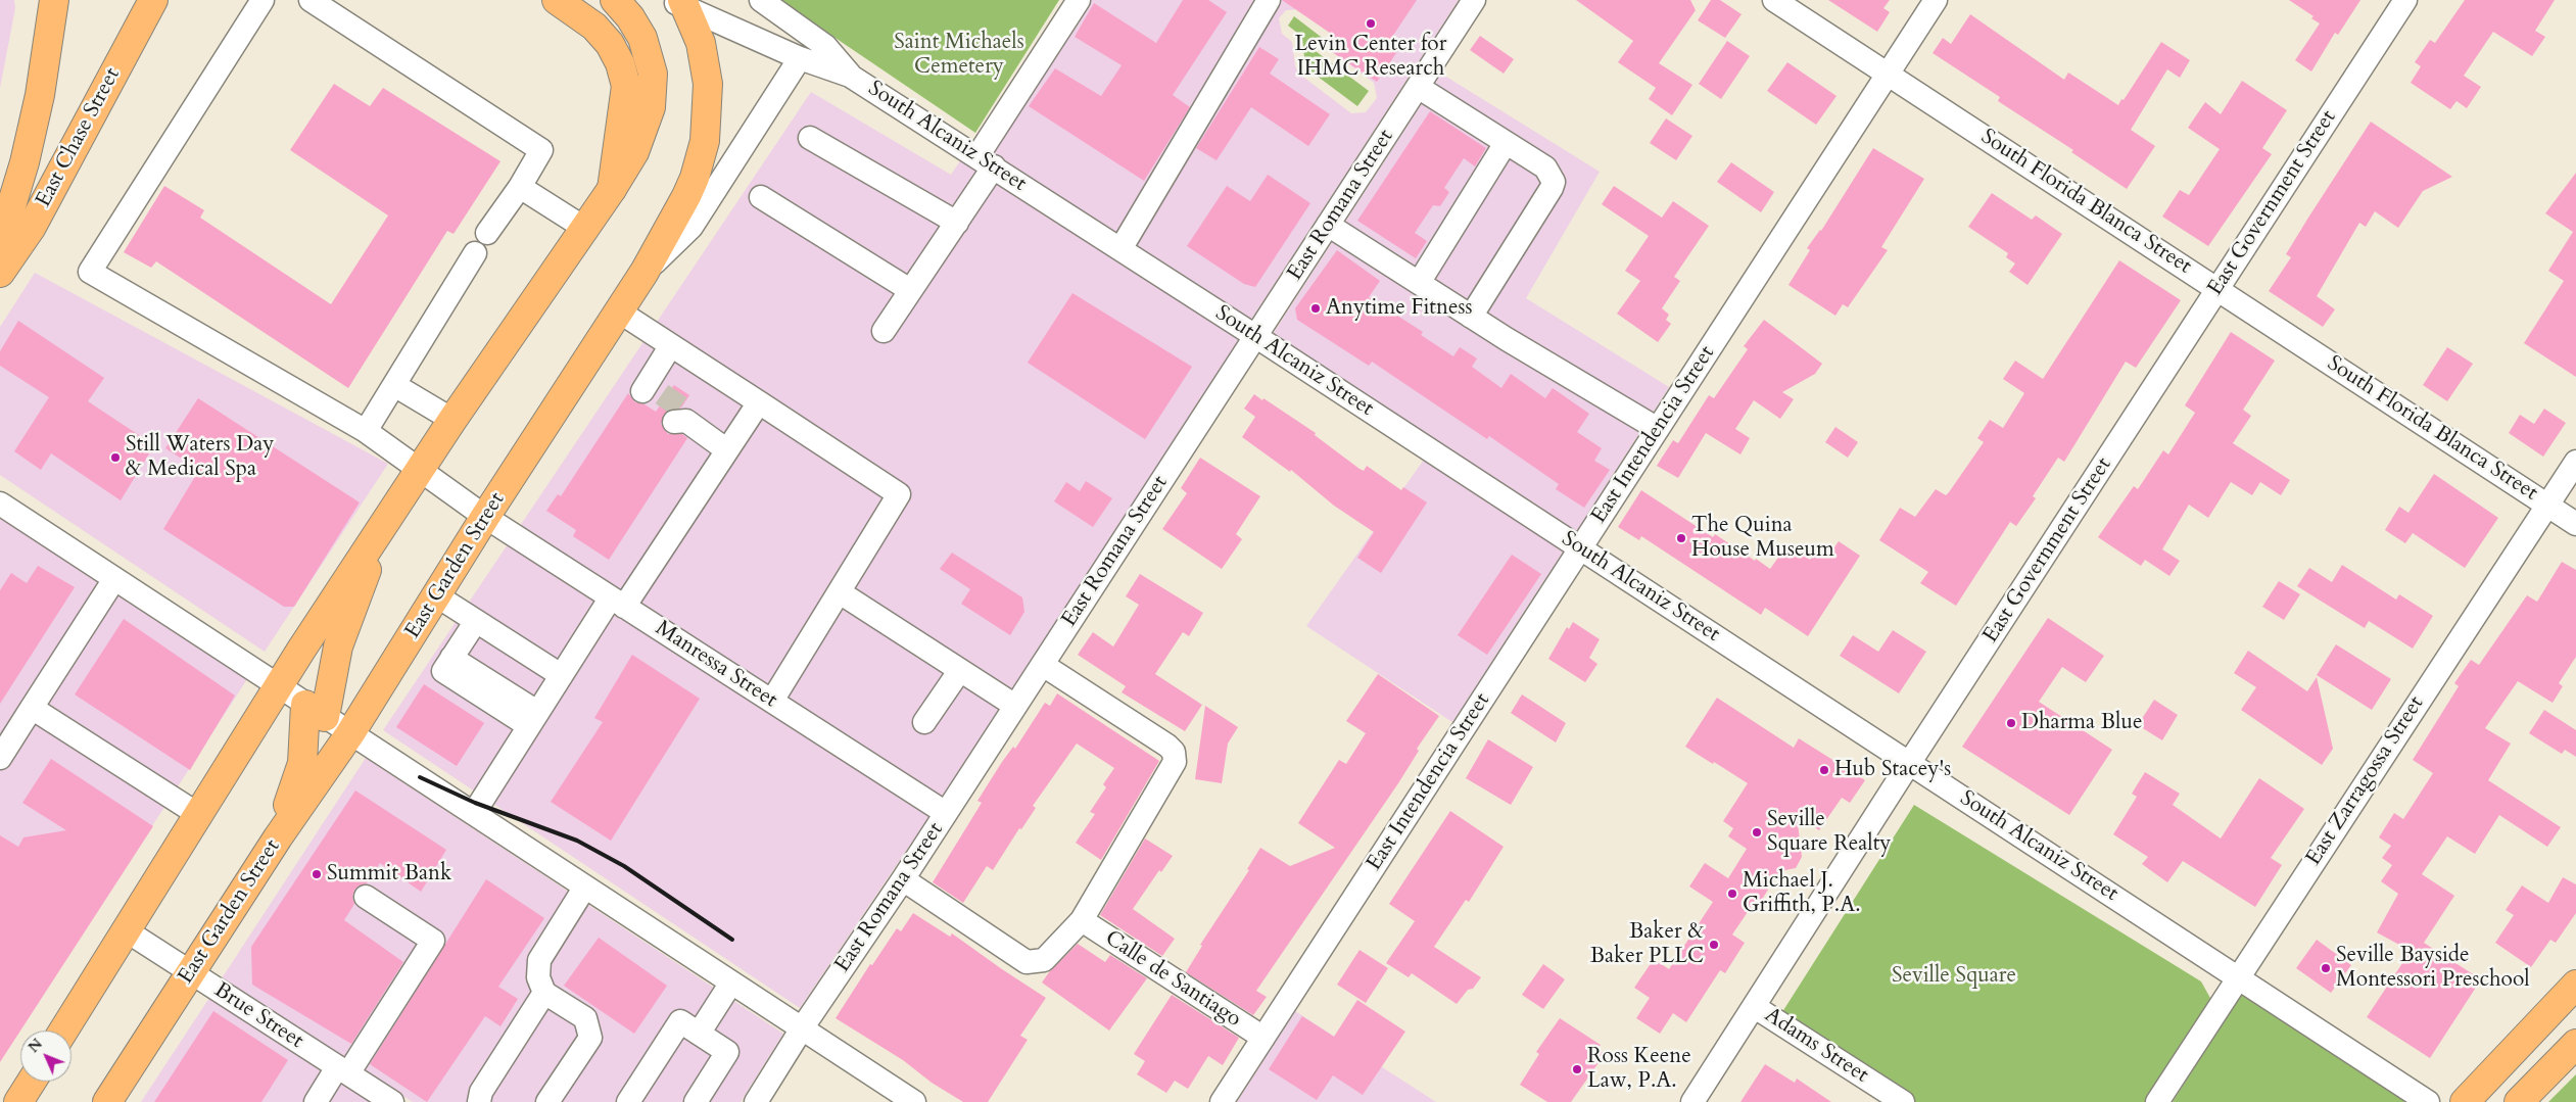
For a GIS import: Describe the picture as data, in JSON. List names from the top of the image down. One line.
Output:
{"streets":{"main road":["East Chase Street","East Garden Street"],"street":["South Alcaniz Street","South Florida Blanca Street","East Government Street","East Romana Street","East Intendencia Street","Manressa Street","East Zarragossa Street","Calle de Santiago","Brue Street","Adams Street"]},"crossings":[["South Alcaniz Street","East Government Street"],["South Alcaniz Street","East Romana Street"],["South Alcaniz Street","East Intendencia Street"],["South Alcaniz Street","East Zarragossa Street"],["South Florida Blanca Street","East Government Street"],["South Florida Blanca Street","East Intendencia Street"],["South Florida Blanca Street","East Zarragossa Street"],["East Government Street","Adams Street"],["East Romana Street","Manressa Street"],["East Intendencia Street","Calle de Santiago"],["East Garden Street","Manressa Street"],["East Garden Street","Brue Street"]],"parks":["Saint Michaels Cemetery","Seville Square"],"places":["Levin Center for IHMC Research","Anytime Fitness","Still Waters Day & Medical Spa","The Quina House Museum","Dharma Blue","Hub Stacey's","Seville Square Realty","Summit Bank","Michael J. Griffith, P.A.","Baker & Baker PLLC","Seville Bayside Montessori Preschool","Ross Keene Law, P.A."],"north":"top left"}
